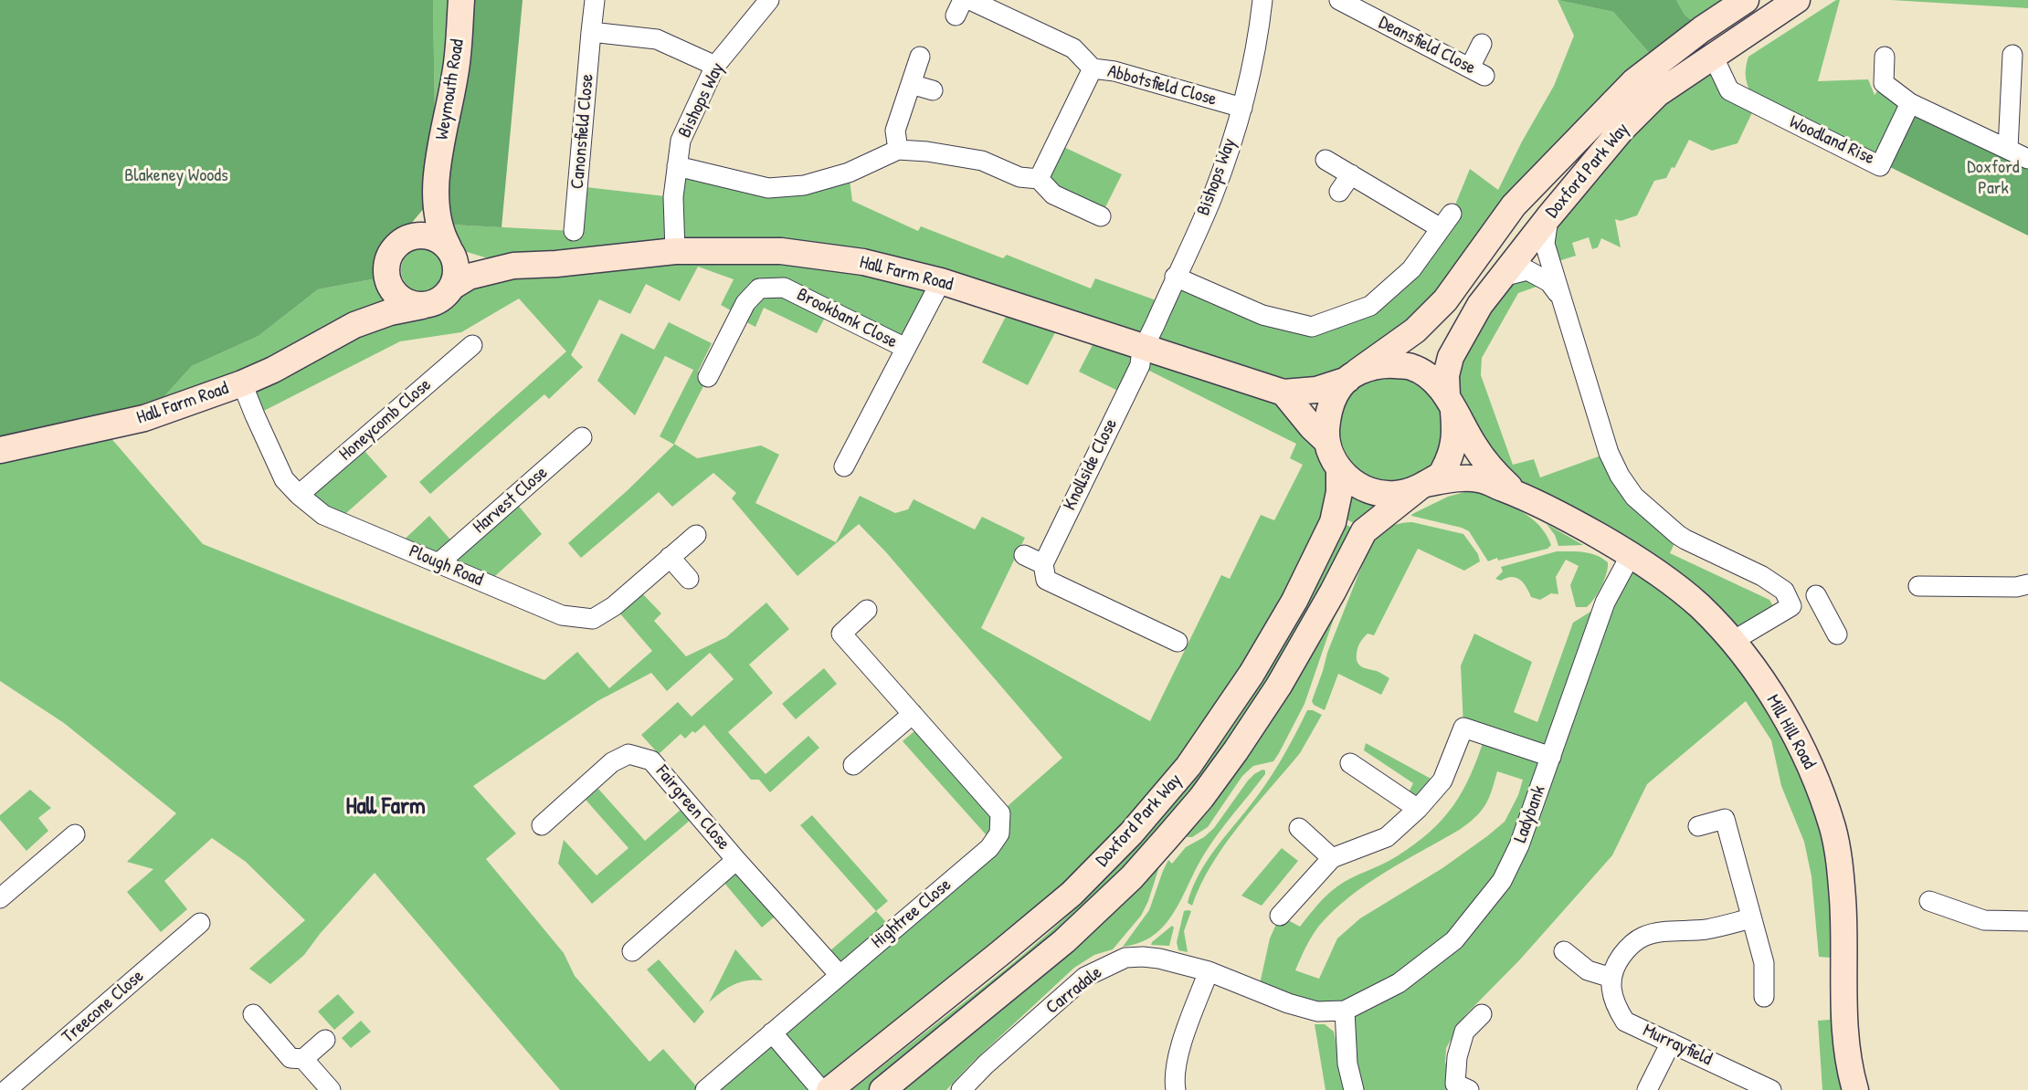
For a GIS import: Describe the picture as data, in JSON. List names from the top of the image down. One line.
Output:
{"streets":{"main road":["Weymouth Road","Doxford Park Way","Hall Farm Road","Mill Hill Road"],"street":["Deansfield Close","Abbotsfield Close","Bishops Way","Canonsfield Close","Woodland Rise","Brookbank Close","Honeycomb Close","Knollside Close","Harvest Close","Plough Road","Fairgreen Close","Ladybank","Hightree Close","Carradale","Treecone Close","Murrayfield"]},"crossings":[["Abbotsfield Close","Bishops Way"],["Weymouth Road","Hall Farm Road"],["Bishops Way","Hall Farm Road"],["Bishops Way","Knollside Close"],["Woodland Rise","Doxford Park Way"],["Doxford Park Way","Hall Farm Road"],["Doxford Park Way","Mill Hill Road"],["Hall Farm Road","Brookbank Close"],["Hall Farm Road","Knollside Close"],["Hall Farm Road","Plough Road"],["Hall Farm Road","Mill Hill Road"],["Honeycomb Close","Plough Road"],["Harvest Close","Plough Road"],["Mill Hill Road","Ladybank"],["Fairgreen Close","Hightree Close"],["Ladybank","Carradale"]],"districts":["Hall Farm"],"parks":["Doxford Park","Blakeney Woods"]}
